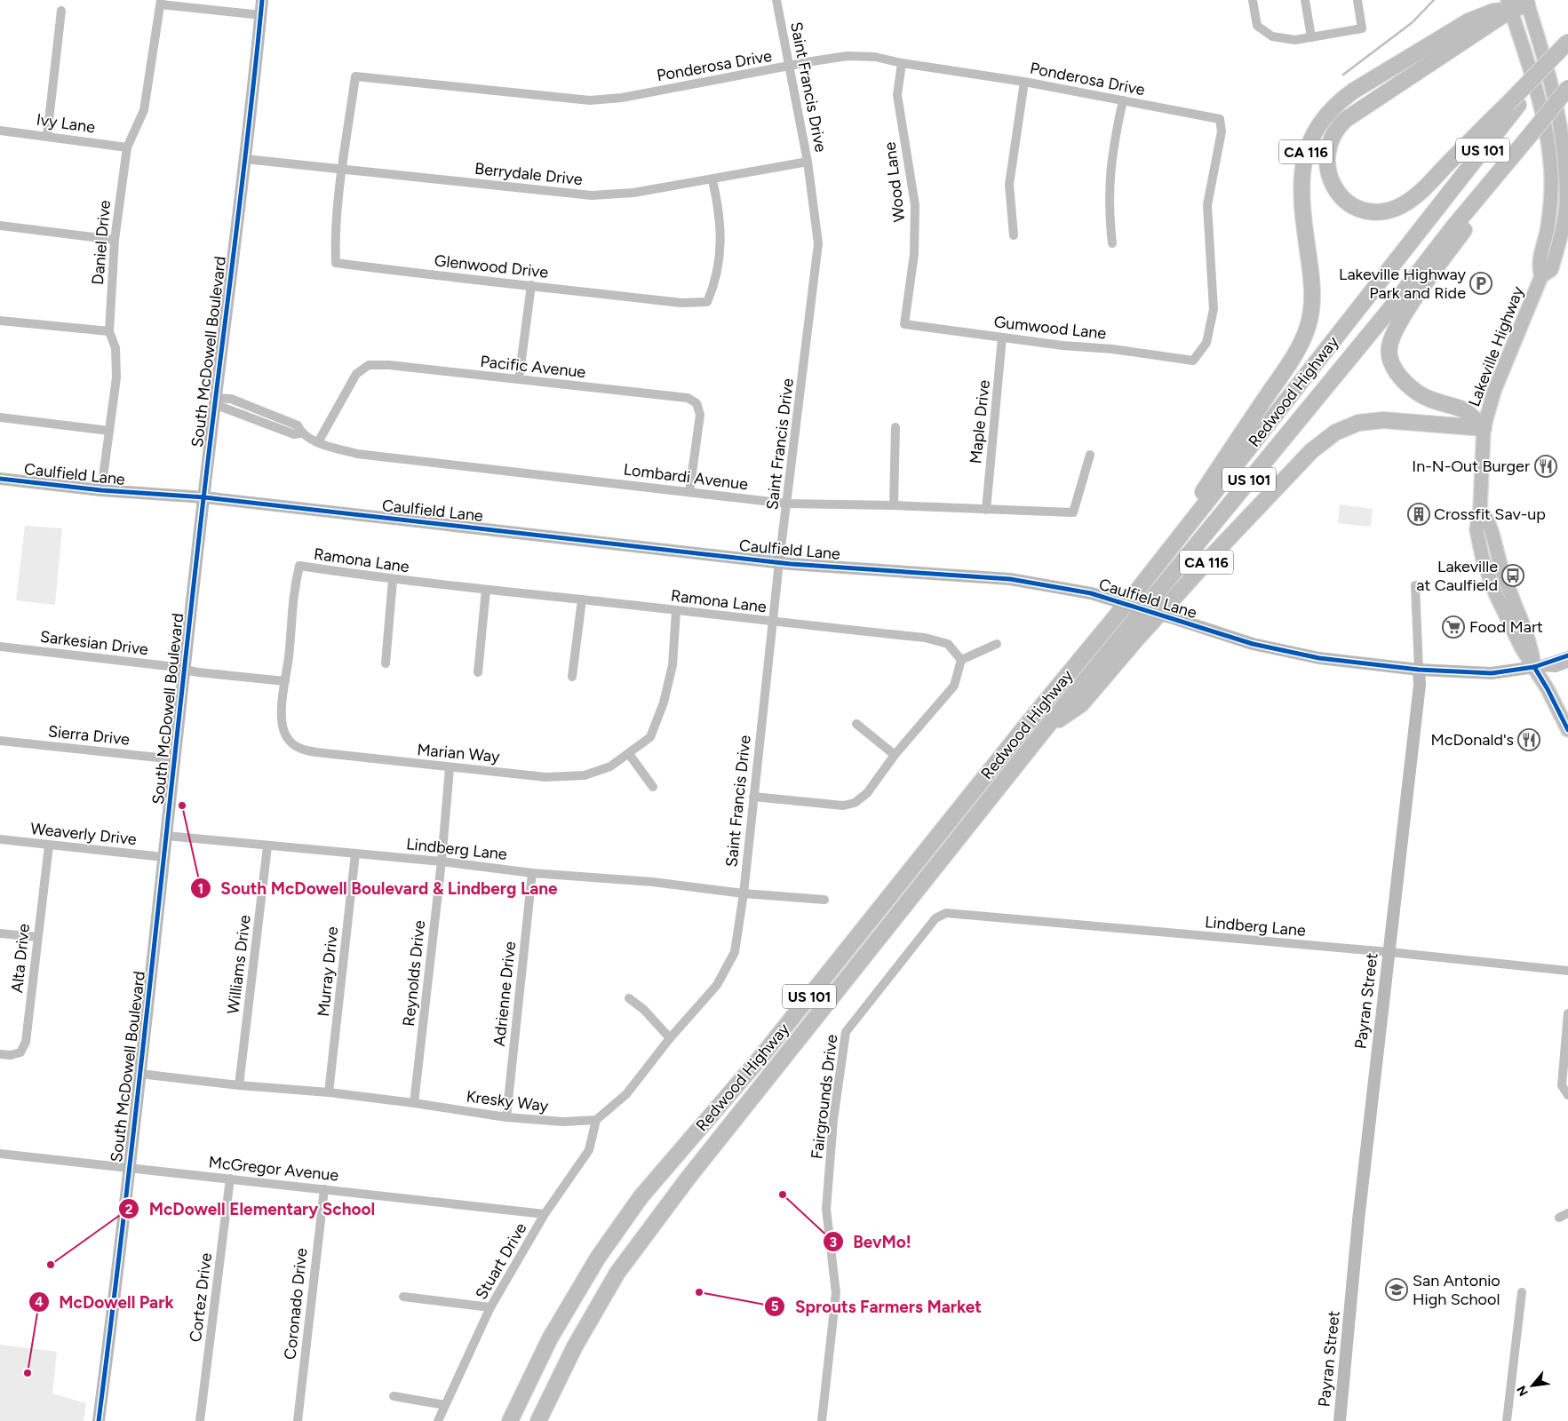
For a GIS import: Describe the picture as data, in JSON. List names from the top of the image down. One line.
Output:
{"streets":{"highway":["US 101","CA 116","Redwood Highway"],"main road":["Lakeville Highway","South McDowell Boulevard","Caulfield Lane","Payran Street"],"street":["Ponderosa Drive","Saint Francis Drive","Ivy Lane","Berrydale Drive","Wood Lane","Daniel Drive","Glenwood Drive","Gumwood Lane","Pacific Avenue","Maple Drive","Lombardi Avenue","Ramona Lane","Sarkesian Drive","Sierra Drive","Marian Way","Weaverly Drive","Lindberg Lane","Alta Drive","Williams Drive","Murray Drive","Reynolds Drive","Adrienne Drive","Fairgrounds Drive","Kresky Way","McGregor Avenue","Stuart Drive","Cortez Drive","Coronado Drive"]},"crossings":[["Ponderosa Drive","Saint Francis Drive"],["Ponderosa Drive","Wood Lane"],["Ponderosa Drive","Glenwood Drive"],["Ponderosa Drive","Gumwood Lane"],["Saint Francis Drive","Berrydale Drive"],["Saint Francis Drive","Caulfield Lane"],["Saint Francis Drive","Lombardi Avenue"],["Saint Francis Drive","Ramona Lane"],["Saint Francis Drive","Lindberg Lane"],["Ivy Lane","Daniel Drive"],["CA 116","Lakeville Highway"],["CA 116","Redwood Highway"],["Berrydale Drive","Glenwood Drive"],["Berrydale Drive","South McDowell Boulevard"],["Wood Lane","Gumwood Lane"],["Daniel Drive","Caulfield Lane"],["Gumwood Lane","Maple Drive"],["Lakeville Highway","Caulfield Lane"],["South McDowell Boulevard","Caulfield Lane"],["South McDowell Boulevard","Lombardi Avenue"],["South McDowell Boulevard","Sarkesian Drive"],["South McDowell Boulevard","Sierra Drive"],["South McDowell Boulevard","Weaverly Drive"],["South McDowell Boulevard","Lindberg Lane"],["South McDowell Boulevard","Kresky Way"],["South McDowell Boulevard","McGregor Avenue"],["Pacific Avenue","Lombardi Avenue"],["Maple Drive","Lombardi Avenue"],["Caulfield Lane","Payran Street"],["Ramona Lane","Marian Way"],["Marian Way","Reynolds Drive"],["Weaverly Drive","Alta Drive"],["Lindberg Lane","Williams Drive"],["Lindberg Lane","Murray Drive"],["Lindberg Lane","Reynolds Drive"],["Lindberg Lane","Adrienne Drive"],["Lindberg Lane","Payran Street"],["Lindberg Lane","Fairgrounds Drive"],["Williams Drive","Kresky Way"],["Murray Drive","Kresky Way"],["Reynolds Drive","Kresky Way"],["Adrienne Drive","Kresky Way"],["Kresky Way","Stuart Drive"],["McGregor Avenue","Stuart Drive"],["McGregor Avenue","Cortez Drive"],["McGregor Avenue","Coronado Drive"]],"places":{"parking":["Lakeville Highway Park and Ride"],"restaurant":["In-N-Out Burger","McDonald's"],"building":["Crossfit Sav-up"],"bus stop":["Lakeville at Caulfield"],"supermarket":["Food Mart"],"other":["South McDowell Boulevard & Lindberg Lane","BevMo!","McDowell Elementary School","Sprouts Farmers Market","McDowell Park"],"school or university":["San Antonio High School"]},"north":"bottom left"}
